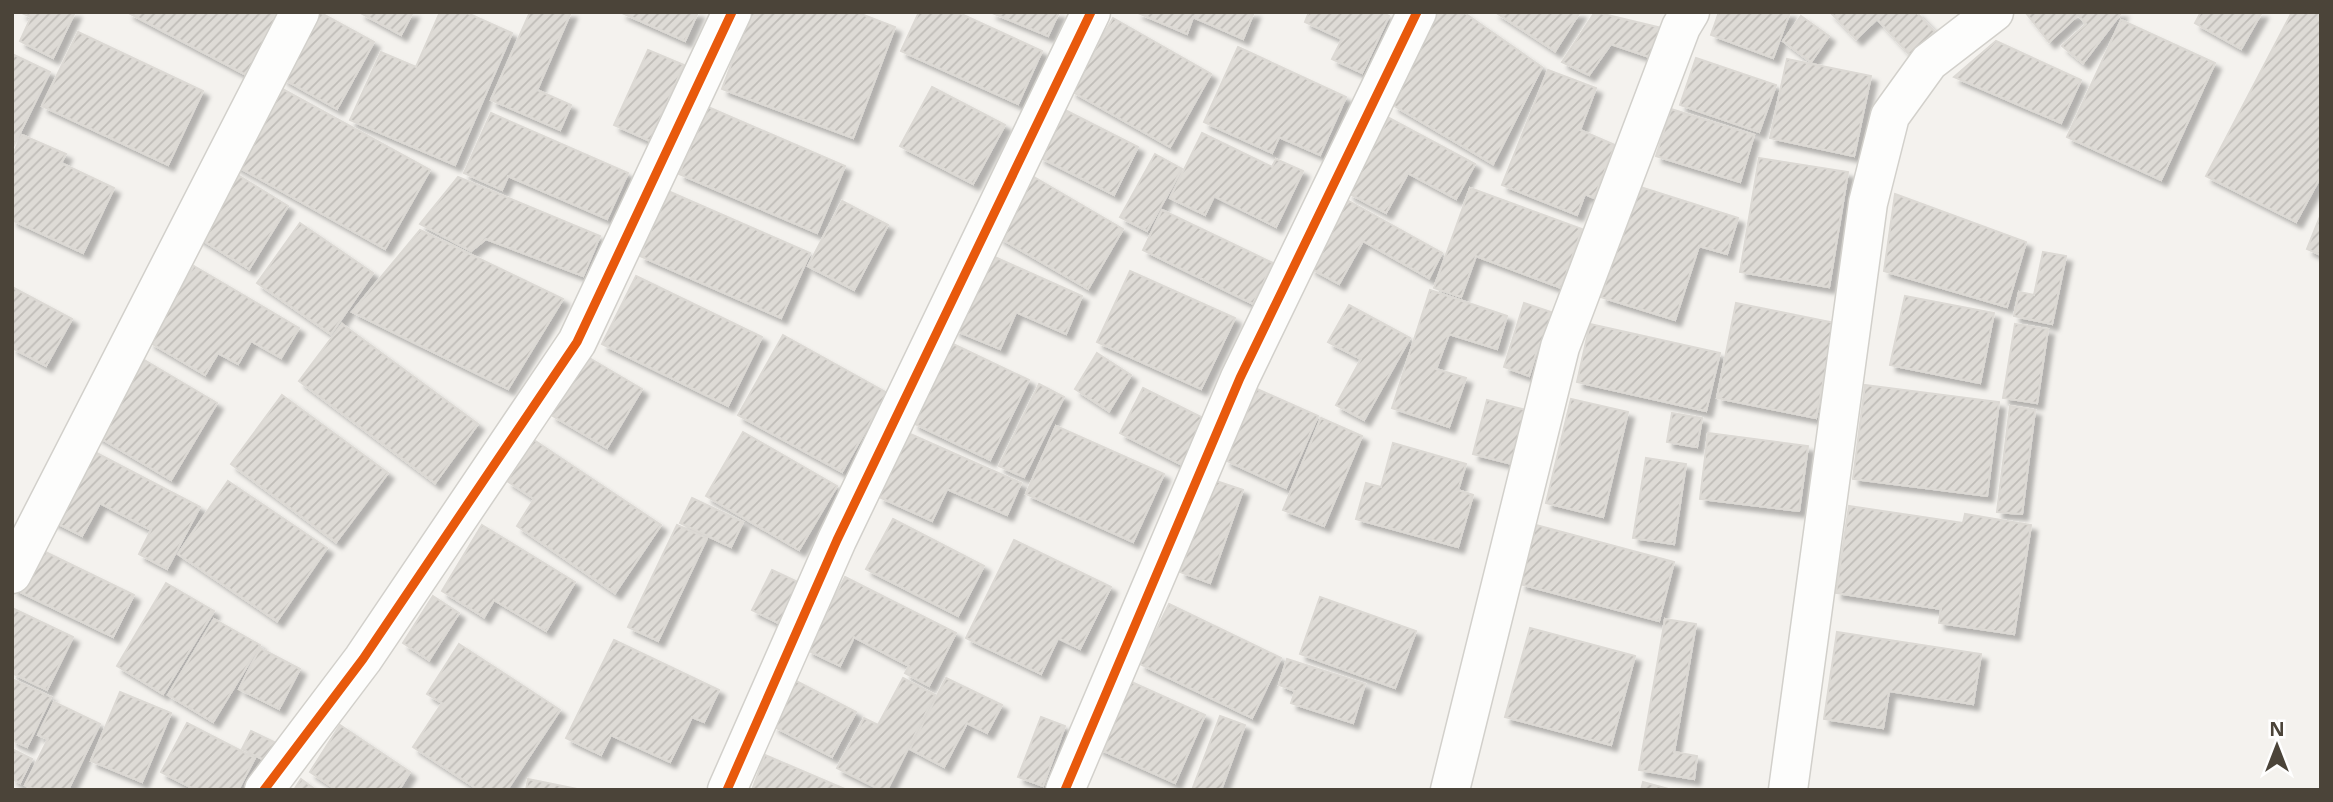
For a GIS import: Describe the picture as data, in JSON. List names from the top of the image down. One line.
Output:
{"north":"top"}
